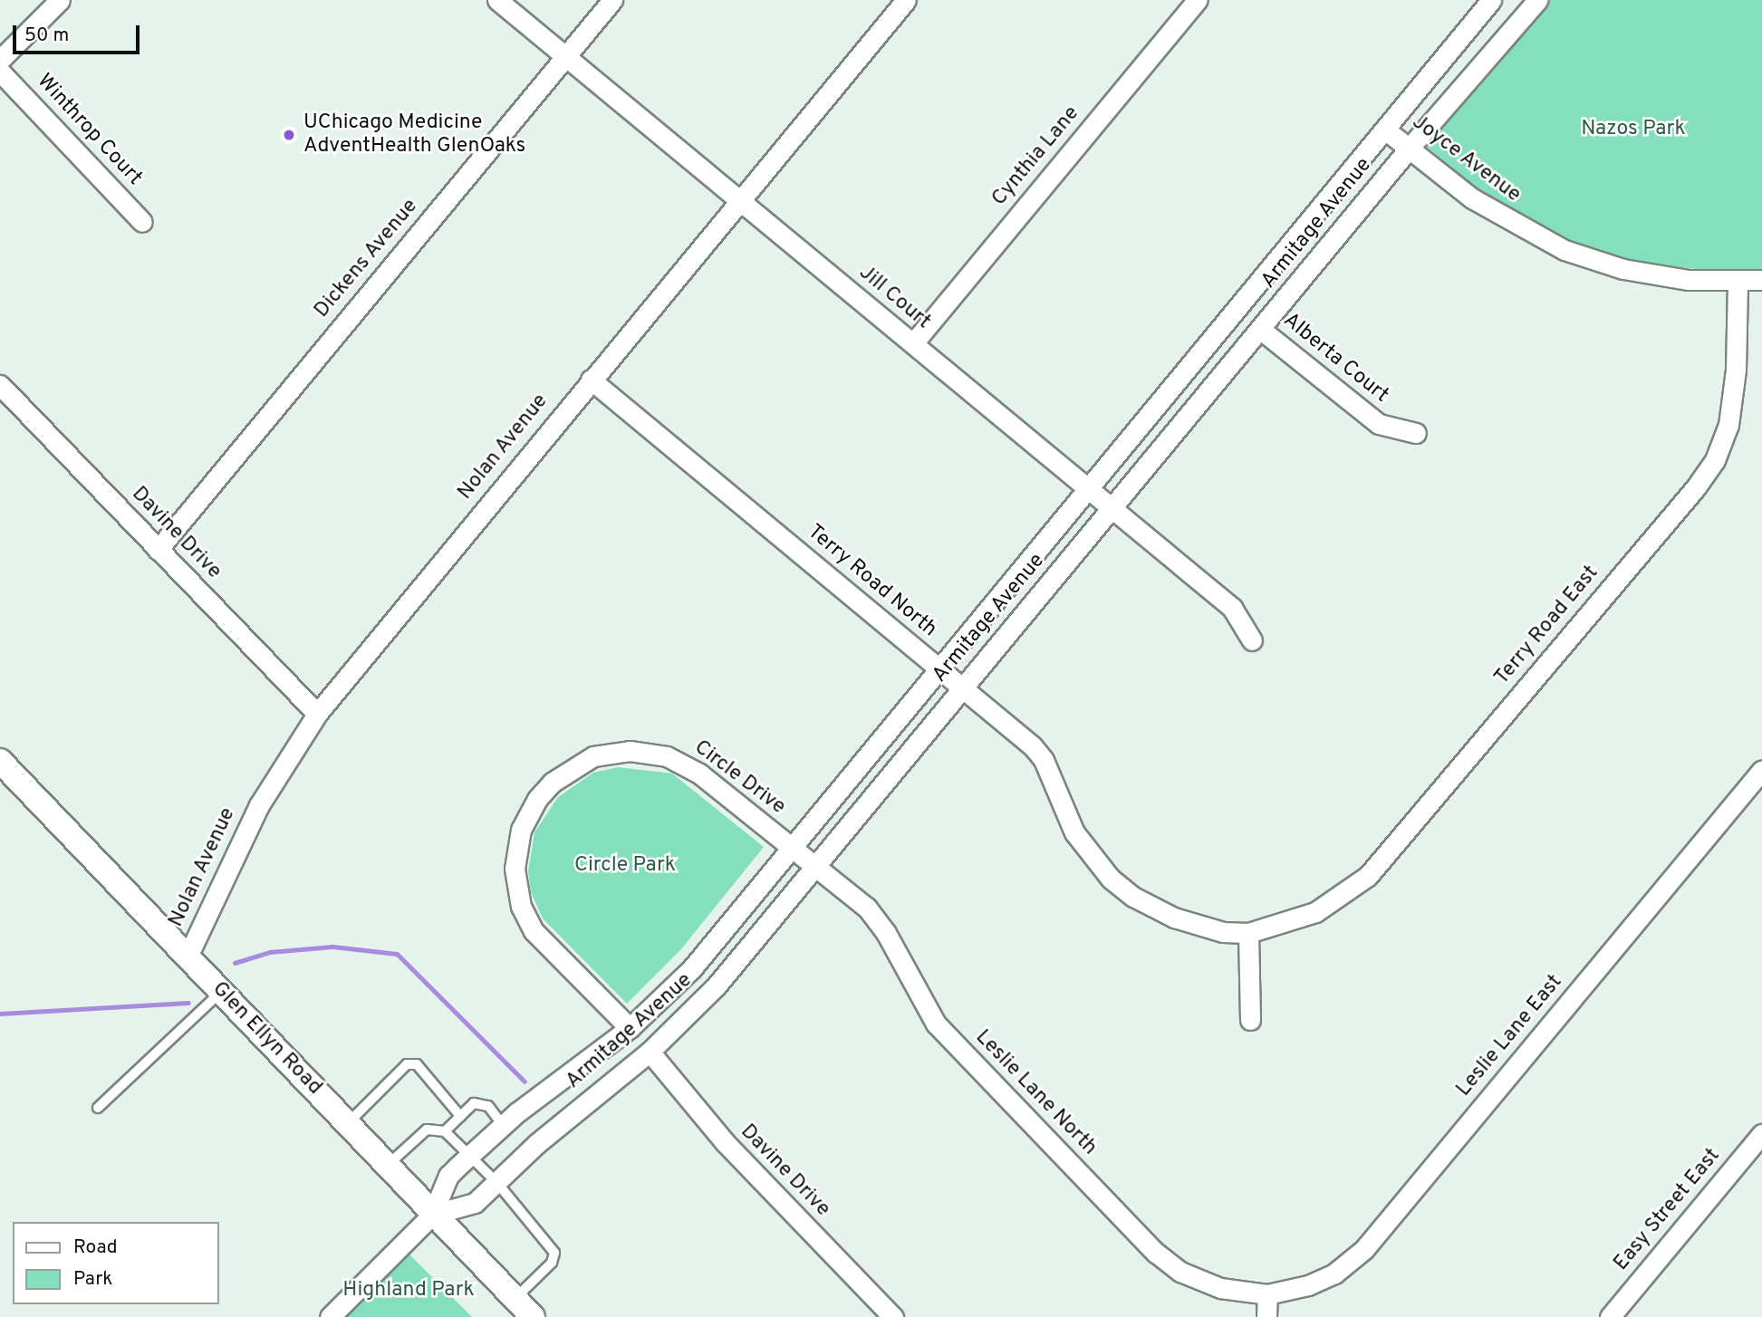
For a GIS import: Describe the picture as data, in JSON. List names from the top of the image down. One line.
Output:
{"streets":{"street":["Winthrop Court","Cynthia Lane","Joyce Avenue","Armitage Avenue","Dickens Avenue","Jill Court","Alberta Court","Nolan Avenue","Davine Drive","Terry Road North","Terry Road East","Circle Drive","Leslie Lane East","Glen Ellyn Road","Leslie Lane North","Easy Street East"]},"crossings":[["Cynthia Lane","Jill Court"],["Joyce Avenue","Armitage Avenue"],["Joyce Avenue","Terry Road East"],["Armitage Avenue","Jill Court"],["Armitage Avenue","Alberta Court"],["Armitage Avenue","Davine Drive"],["Armitage Avenue","Terry Road North"],["Armitage Avenue","Circle Drive"],["Armitage Avenue","Glen Ellyn Road"],["Armitage Avenue","Leslie Lane North"],["Dickens Avenue","Jill Court"],["Dickens Avenue","Davine Drive"],["Jill Court","Nolan Avenue"],["Nolan Avenue","Davine Drive"],["Nolan Avenue","Terry Road North"],["Nolan Avenue","Glen Ellyn Road"],["Terry Road North","Terry Road East"],["Circle Drive","Leslie Lane North"],["Leslie Lane East","Leslie Lane North"]],"parks":["Nazos Park","Circle Park","Highland Park"],"places":["UChicago Medicine AdventHealth GlenOaks"],"legend":["Road","Park"],"scale_bar":"50 m"}
